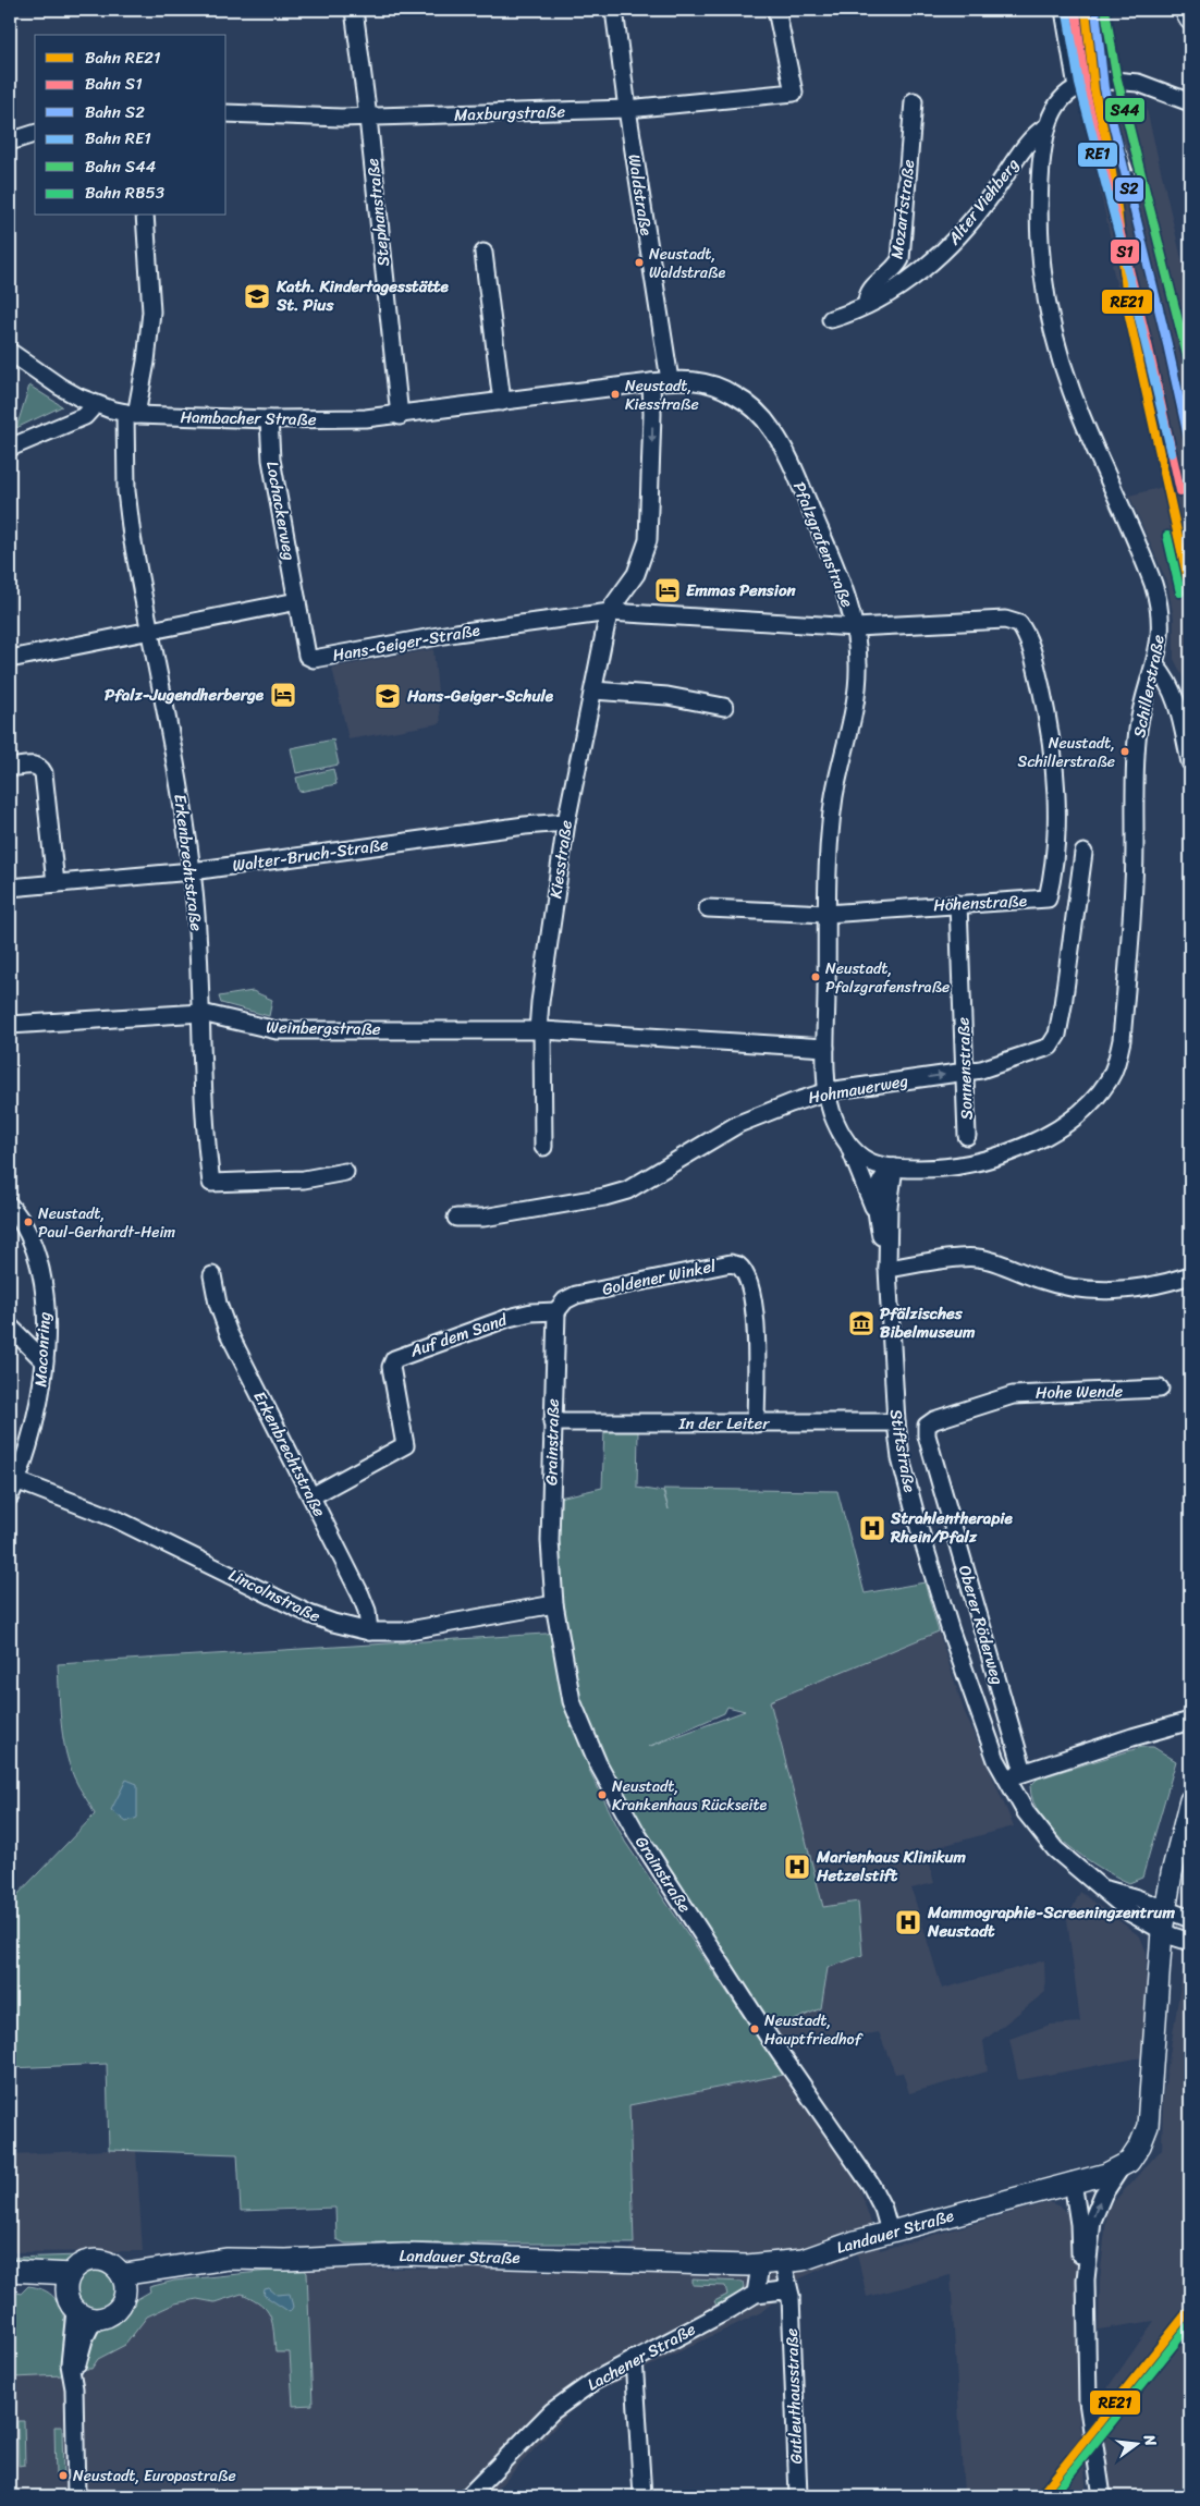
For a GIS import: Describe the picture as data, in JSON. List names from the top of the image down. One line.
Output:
{"streets":{"main road":["Landauer Straße"],"street":["Maxburgstraße","Waldstraße","Alter Viehberg","Mozartstraße","Stephanstraße","Hambacher Straße","Lochackerweg","Pfalzgrafenstraße","Hans-Geiger-Straße","Schillerstraße","Walter-Bruch-Straße","Kiesstraße","Erkenbrechtstraße","Höhenstraße","Weinbergstraße","Sonnenstraße","Hohmauerweg","Goldener Winkel","Auf dem Sand","Maconring","Hohe Wende","In der Leiter","Grainstraße","Stiftstraße","Lincolnstraße","Oberer Röderweg","Lachener Straße","Gutleuthausstraße"]},"crossings":[["Maxburgstraße","Waldstraße"],["Maxburgstraße","Stephanstraße"],["Waldstraße","Hambacher Straße"],["Waldstraße","Pfalzgrafenstraße"],["Alter Viehberg","Mozartstraße"],["Alter Viehberg","Schillerstraße"],["Stephanstraße","Hambacher Straße"],["Hambacher Straße","Lochackerweg"],["Hambacher Straße","Pfalzgrafenstraße"],["Hambacher Straße","Kiesstraße"],["Hambacher Straße","Erkenbrechtstraße"],["Lochackerweg","Hans-Geiger-Straße"],["Pfalzgrafenstraße","Hans-Geiger-Straße"],["Pfalzgrafenstraße","Schillerstraße"],["Pfalzgrafenstraße","Höhenstraße"],["Pfalzgrafenstraße","Weinbergstraße"],["Pfalzgrafenstraße","Hohmauerweg"],["Hans-Geiger-Straße","Kiesstraße"],["Hans-Geiger-Straße","Höhenstraße"],["Schillerstraße","Hohmauerweg"],["Schillerstraße","Stiftstraße"],["Walter-Bruch-Straße","Kiesstraße"],["Walter-Bruch-Straße","Erkenbrechtstraße"],["Kiesstraße","Weinbergstraße"],["Erkenbrechtstraße","Weinbergstraße"],["Erkenbrechtstraße","Auf dem Sand"],["Erkenbrechtstraße","Lincolnstraße"],["Höhenstraße","Sonnenstraße"],["Sonnenstraße","Hohmauerweg"],["Goldener Winkel","Auf dem Sand"],["Goldener Winkel","In der Leiter"],["Goldener Winkel","Grainstraße"],["Auf dem Sand","Grainstraße"],["Maconring","Lincolnstraße"],["Hohe Wende","Oberer Röderweg"],["In der Leiter","Grainstraße"],["In der Leiter","Stiftstraße"],["Grainstraße","Lincolnstraße"],["Grainstraße","Landauer Straße"],["Stiftstraße","Landauer Straße"],["Landauer Straße","Gutleuthausstraße"]],"one_way":["Kiesstraße"],"places":{"other":["Neustadt, Waldstraße","Neustadt, Kiesstraße","Neustadt, Schillerstraße","Neustadt, Pfalzgrafenstraße","Neustadt, Paul-Gerhardt-Heim","Neustadt, Krankenhaus Rückseite","Neustadt, Hauptfriedhof","Neustadt, Europastraße"],"school or university":["Kath. Kindertagesstätte St. Pius","Hans-Geiger-Schule"],"hotel":["Emmas Pension","Pfalz-Jugendherberge"],"museum":["Pfälzisches Bibelmuseum"],"hospital":["Strahlentherapie Rhein/Pfalz","Marienhaus Klinikum Hetzelstift","Mammographie-Screeningzentrum Neustadt"]},"lines":["rail line RE21","rail line S2","rail line S44","rail line S1","rail line RE1","rail line RB53"],"legend":["Bahn RE21","Bahn S1","Bahn S2","Bahn RE1","Bahn S44","Bahn RB53"],"north":"right"}
